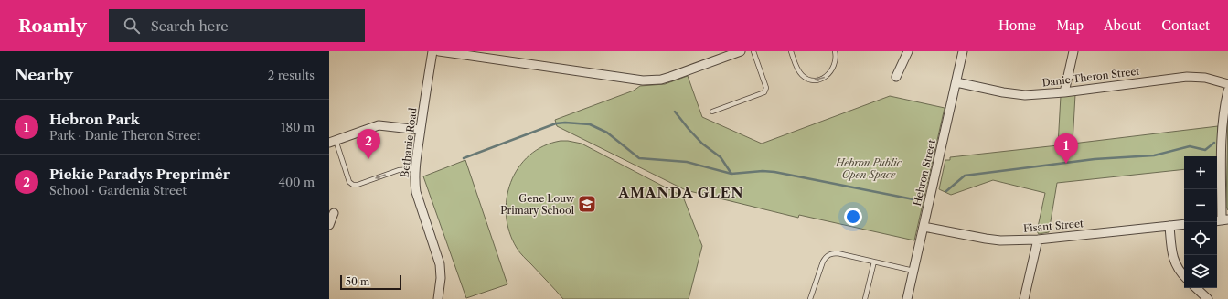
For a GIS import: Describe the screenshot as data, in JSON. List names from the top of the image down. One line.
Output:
{"streets":{"street":["Danie Theron Street","Bethanie Road","Hebron Street","Fisant Street"]},"crossings":[["Danie Theron Street","Hebron Street"],["Hebron Street","Fisant Street"]],"districts":["AMANDA GLEN"],"parks":["Hebron Public Open Space"],"places":{"school or university":["Gene Louw Primary School"]},"scale_bar":"50 m","page":{"header":"Roamly","search":"Search here","nav":["Home","Map","About","Contact"],"heading":["Nearby","2 results"],"list":[{"mark":"1","name":"Hebron Park","note":"Park · Danie Theron Street","value":"180 m"},{"mark":"2","name":"Piekie Paradys Preprimêr","note":"School · Gardenia Street","value":"400 m"}],"pins":["2","1"],"map_buttons":["+","−"],"scale":"50 m"}}
